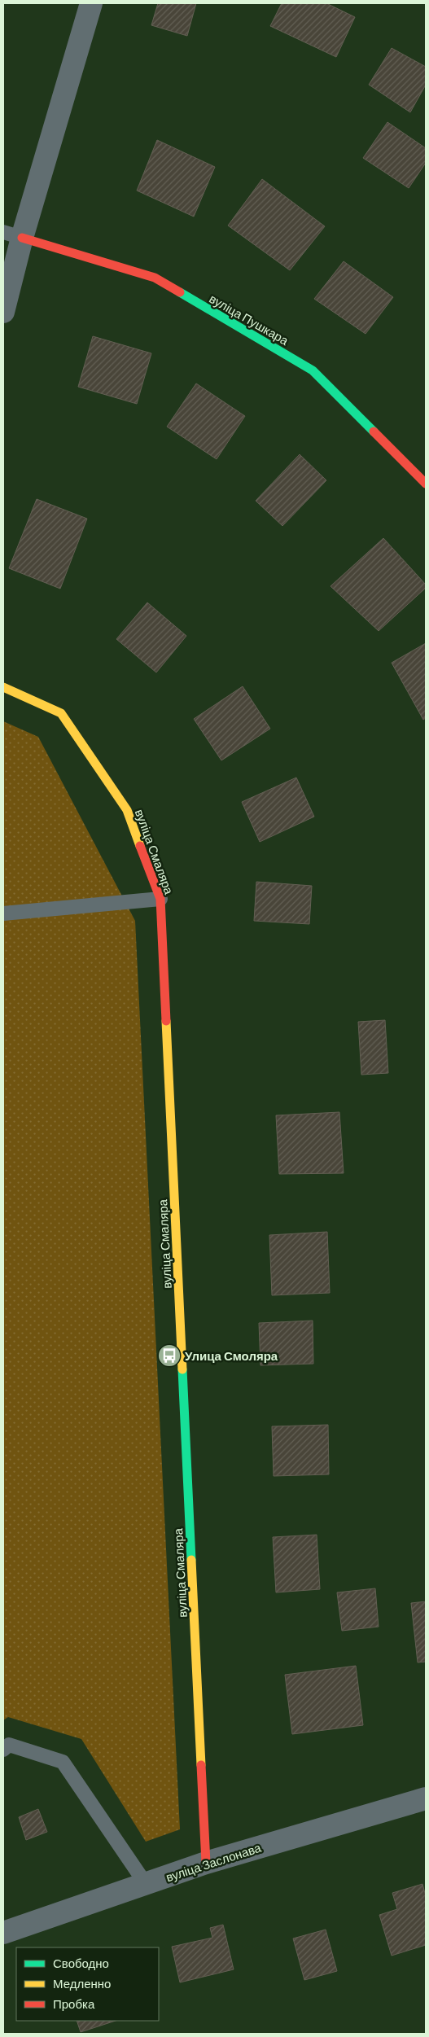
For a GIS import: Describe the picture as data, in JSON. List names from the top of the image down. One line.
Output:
{"streets":{"street":["вуліца Пушкара","вуліца Смаляра","вуліца Заслонава"]},"crossings":[["вуліца Смаляра","вуліца Заслонава"]],"places":{"bus stop":["Улица Смоляра"]},"legend":["Свободно","Медленно","Пробка"]}
